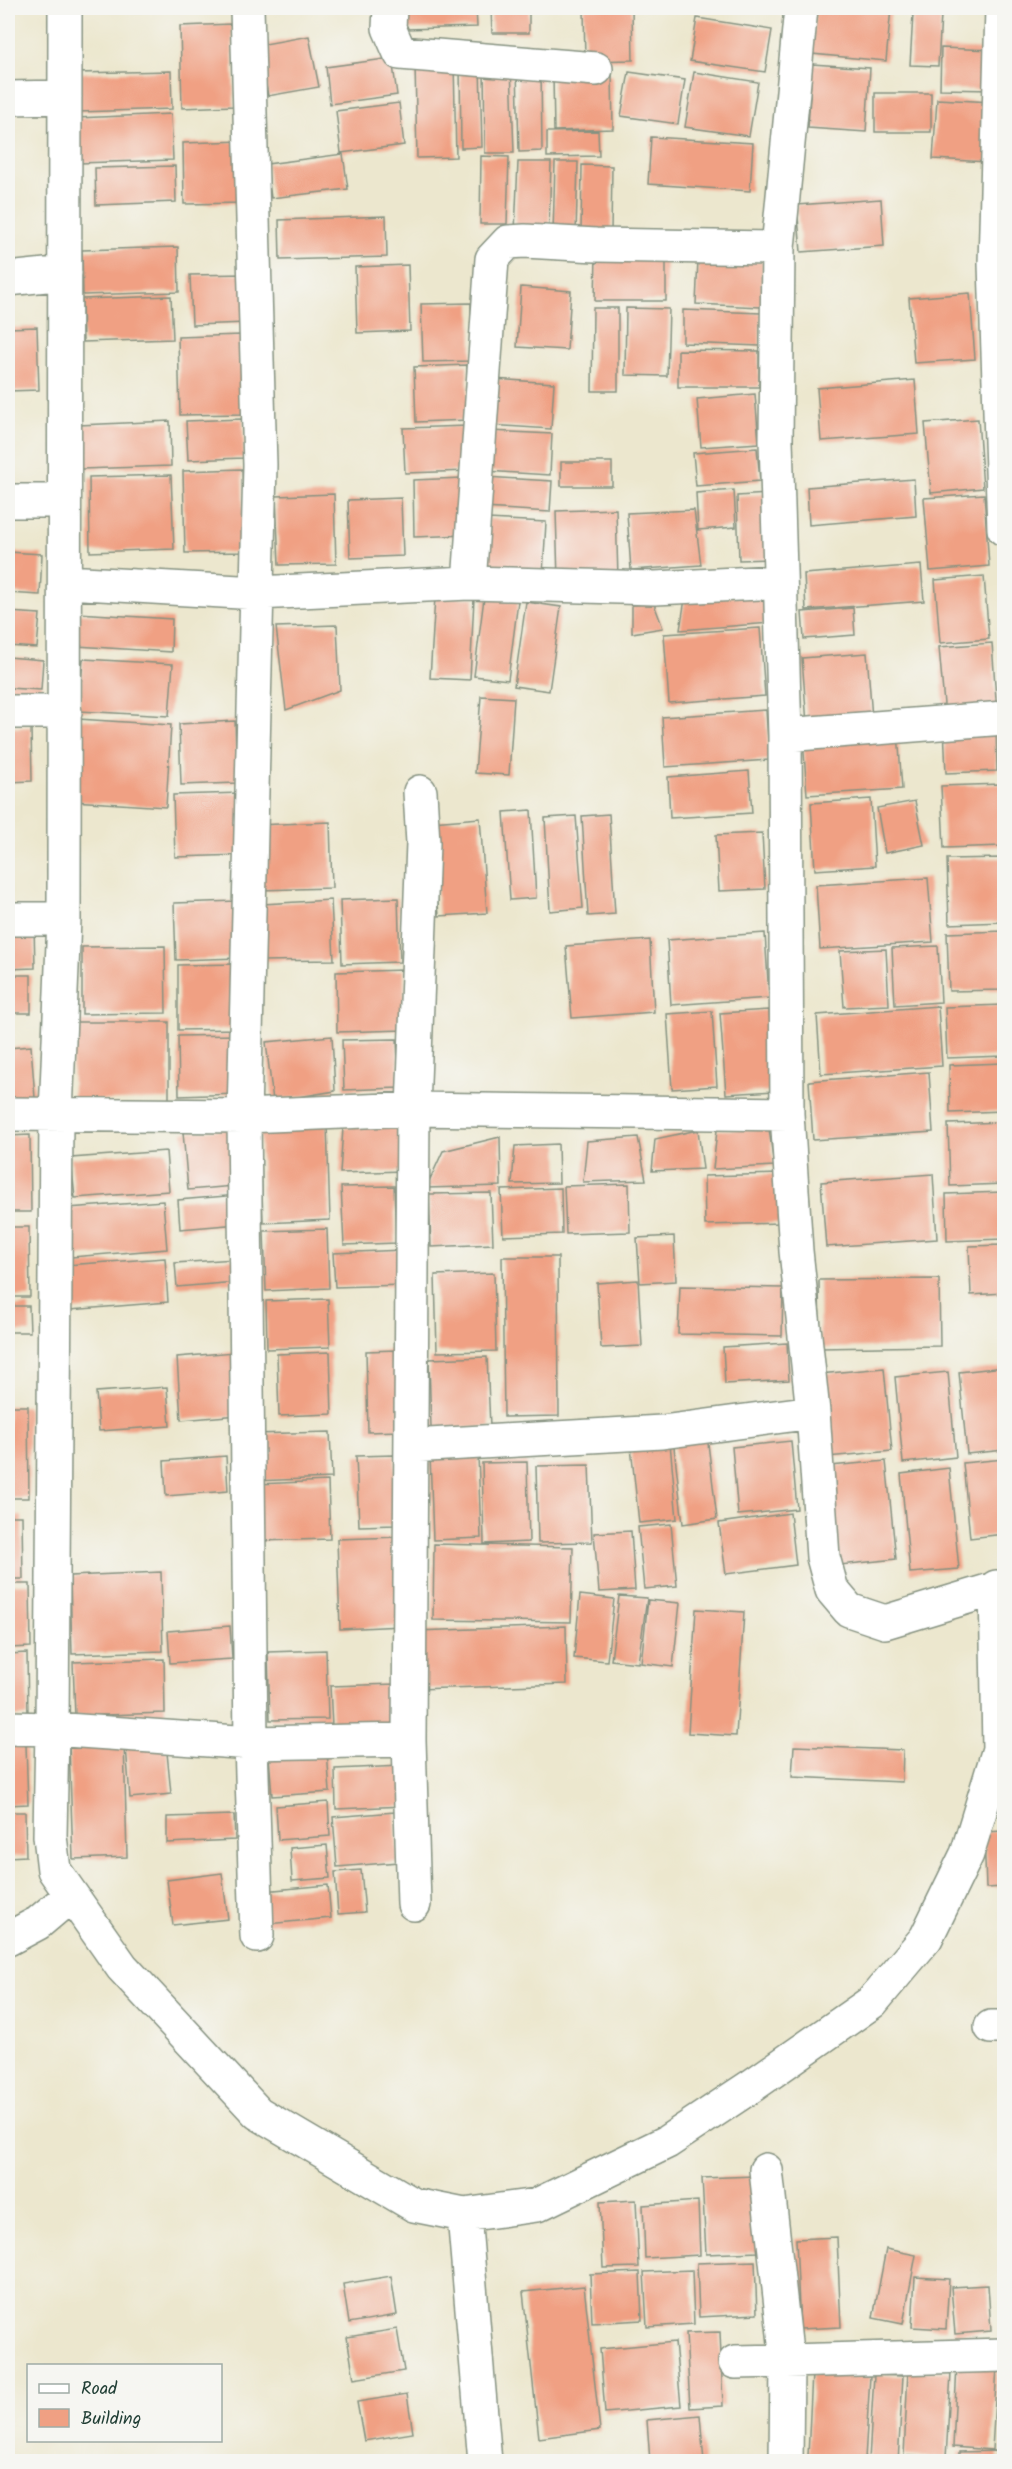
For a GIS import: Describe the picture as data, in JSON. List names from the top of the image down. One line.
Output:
{"legend":["Road","Building"]}
